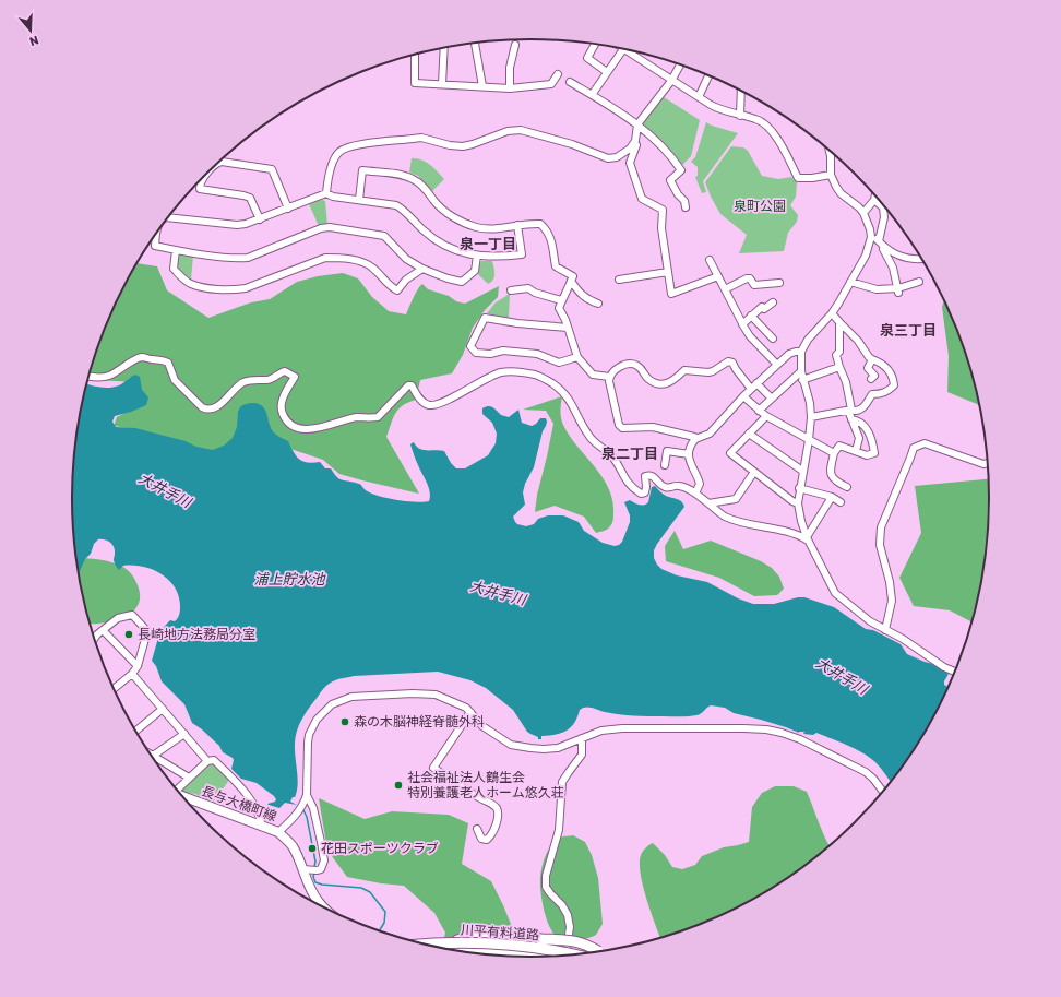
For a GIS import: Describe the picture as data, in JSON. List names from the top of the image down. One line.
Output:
{"streets":{"highway":["川平有料道路"],"main road":["長与大橋町線"]},"districts":["泉一丁目","泉三丁目","泉二丁目"],"water":["大井手川","浦上貯水池"],"parks":["泉町公園"],"places":["長崎地方法務局分室","森の木脳神経脊髄外科","社会福祉法人鶴生会 特別養護老人ホーム悠久荘","花田スポーツクラブ"],"north":"bottom"}
